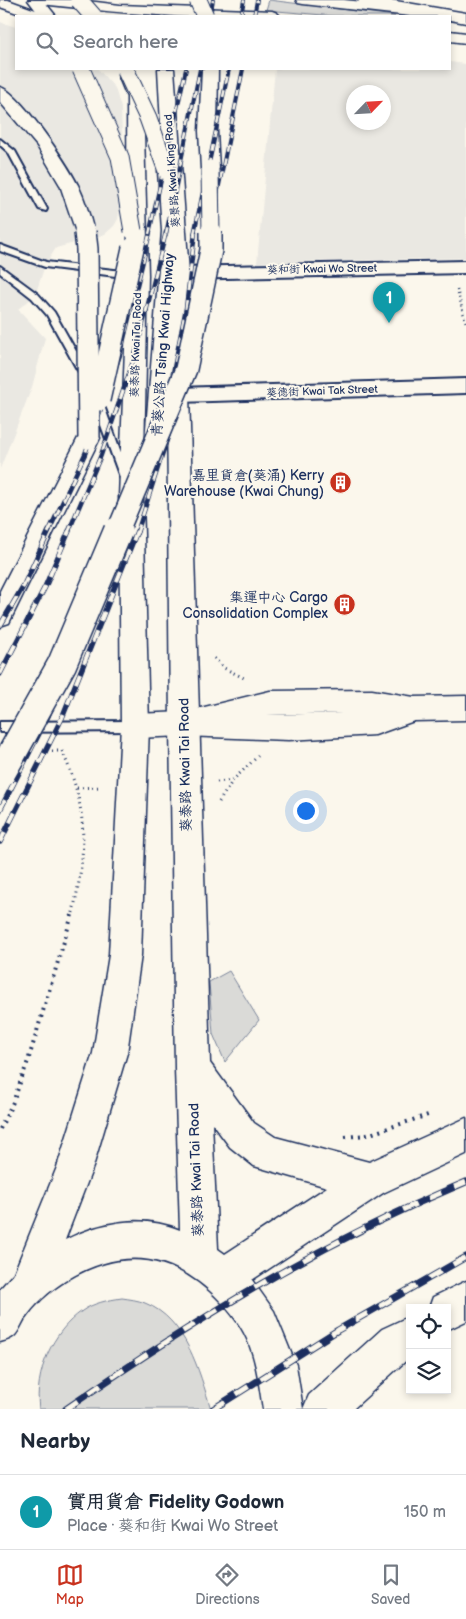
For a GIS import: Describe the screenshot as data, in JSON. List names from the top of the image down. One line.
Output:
{"streets":{"main road":["葵景路 Kwai King Road","葵泰路 Kwai Tai Road","青葵公路 Tsing Kwai Highway"],"street":["葵和街 Kwai Wo Street","葵德街 Kwai Tak Street"]},"crossings":[["葵景路 Kwai King Road","葵和街 Kwai Wo Street"],["葵景路 Kwai King Road","葵泰路 Kwai Tai Road"],["葵和街 Kwai Wo Street","葵泰路 Kwai Tai Road"],["葵泰路 Kwai Tai Road","葵德街 Kwai Tak Street"]],"places":{"building":["嘉里貨倉(葵涌) Kerry Warehouse (Kwai Chung)","集運中心 Cargo Consolidation Complex"]},"north":"top right","page":{"search":"Search here","pins":"1","heading":"Nearby","list":[{"mark":"1","name":"實用貨倉 Fidelity Godown","note":"Place · 葵和街 Kwai Wo Street","value":"150 m"}],"nav":["Map","Directions","Saved"]}}
